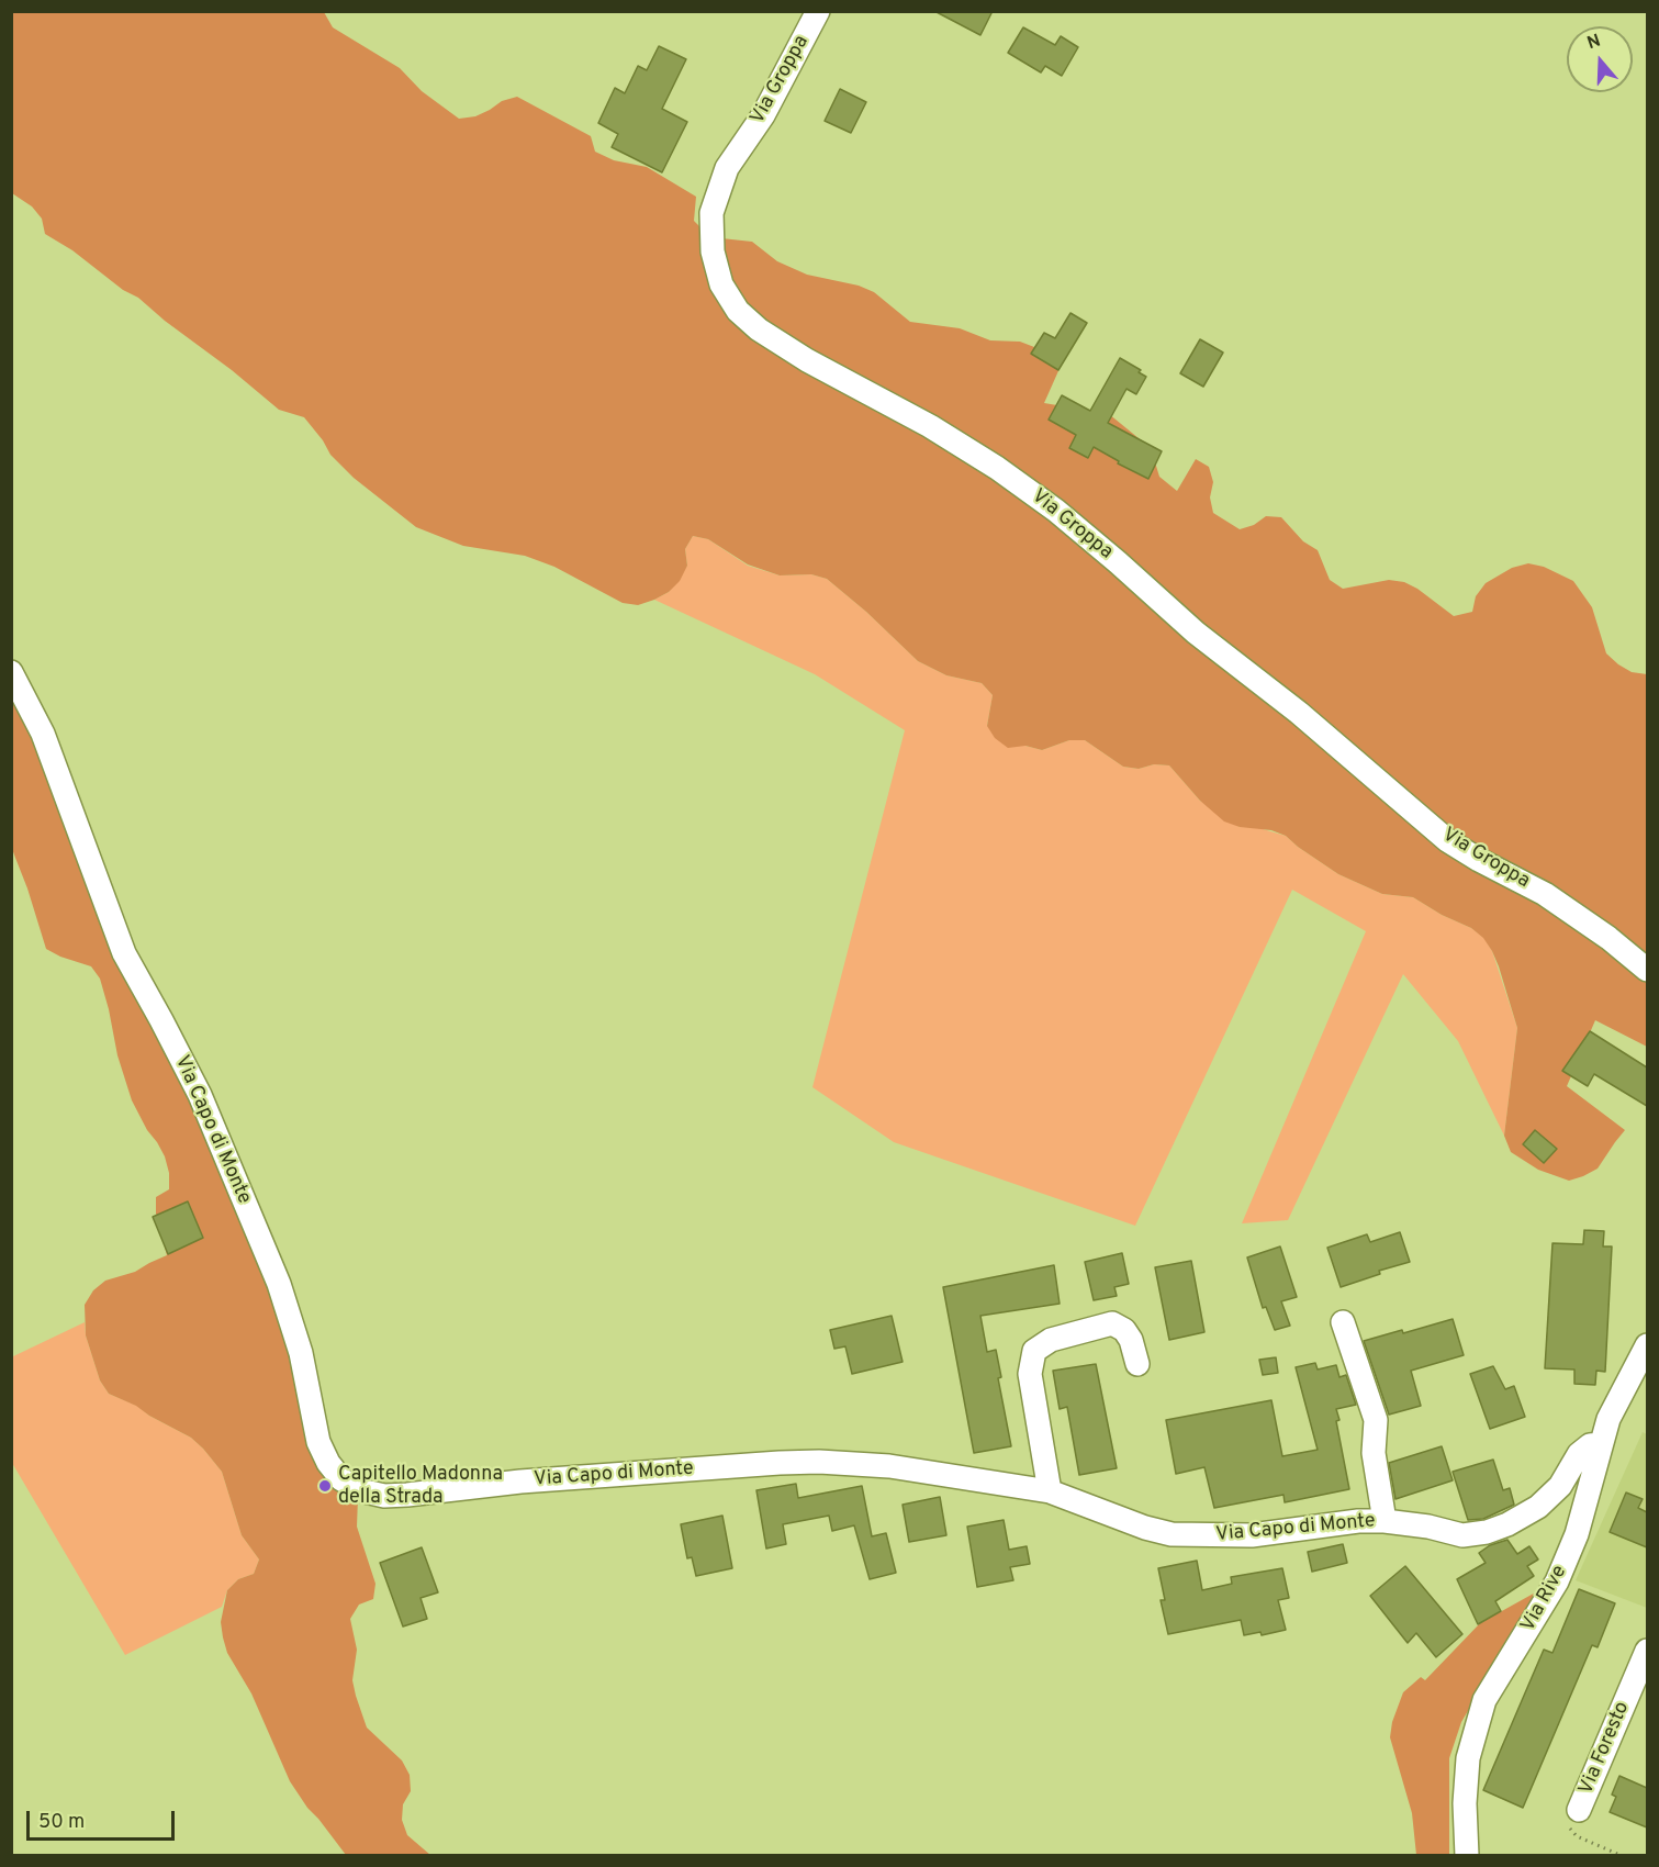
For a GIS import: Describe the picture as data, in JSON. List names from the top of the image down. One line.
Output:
{"streets":{"street":["Via Groppa","Via Capo di Monte","Via Rive","Via Foresto"]},"crossings":[["Via Capo di Monte","Via Rive"]],"places":["Capitello Madonna della Strada"],"scale_bar":"50 m","north":"top"}
